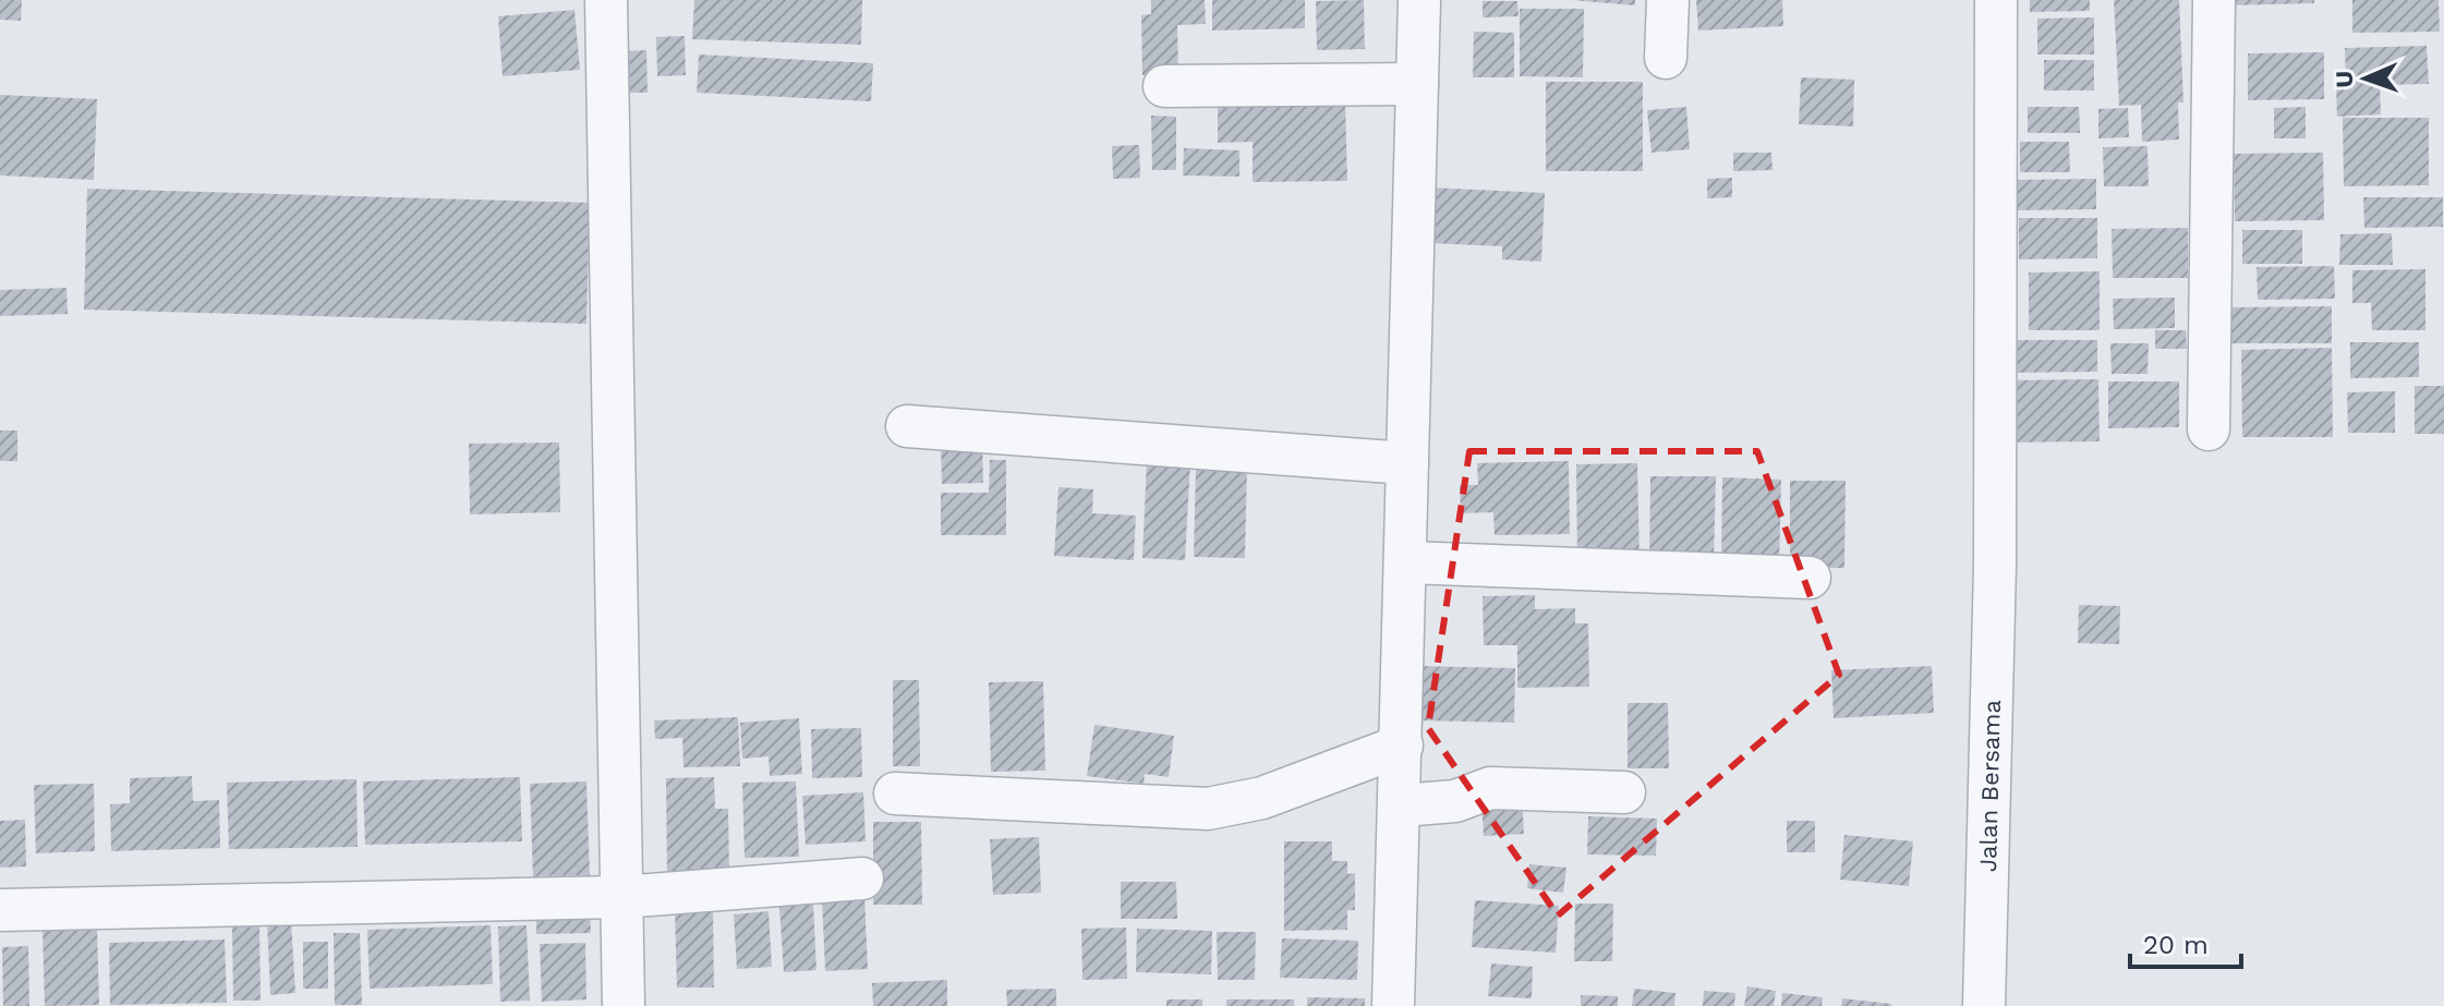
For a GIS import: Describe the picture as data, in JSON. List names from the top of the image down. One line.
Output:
{"streets":{"street":["Jalan Bersama"]},"scale_bar":"20 m","north":"left"}
